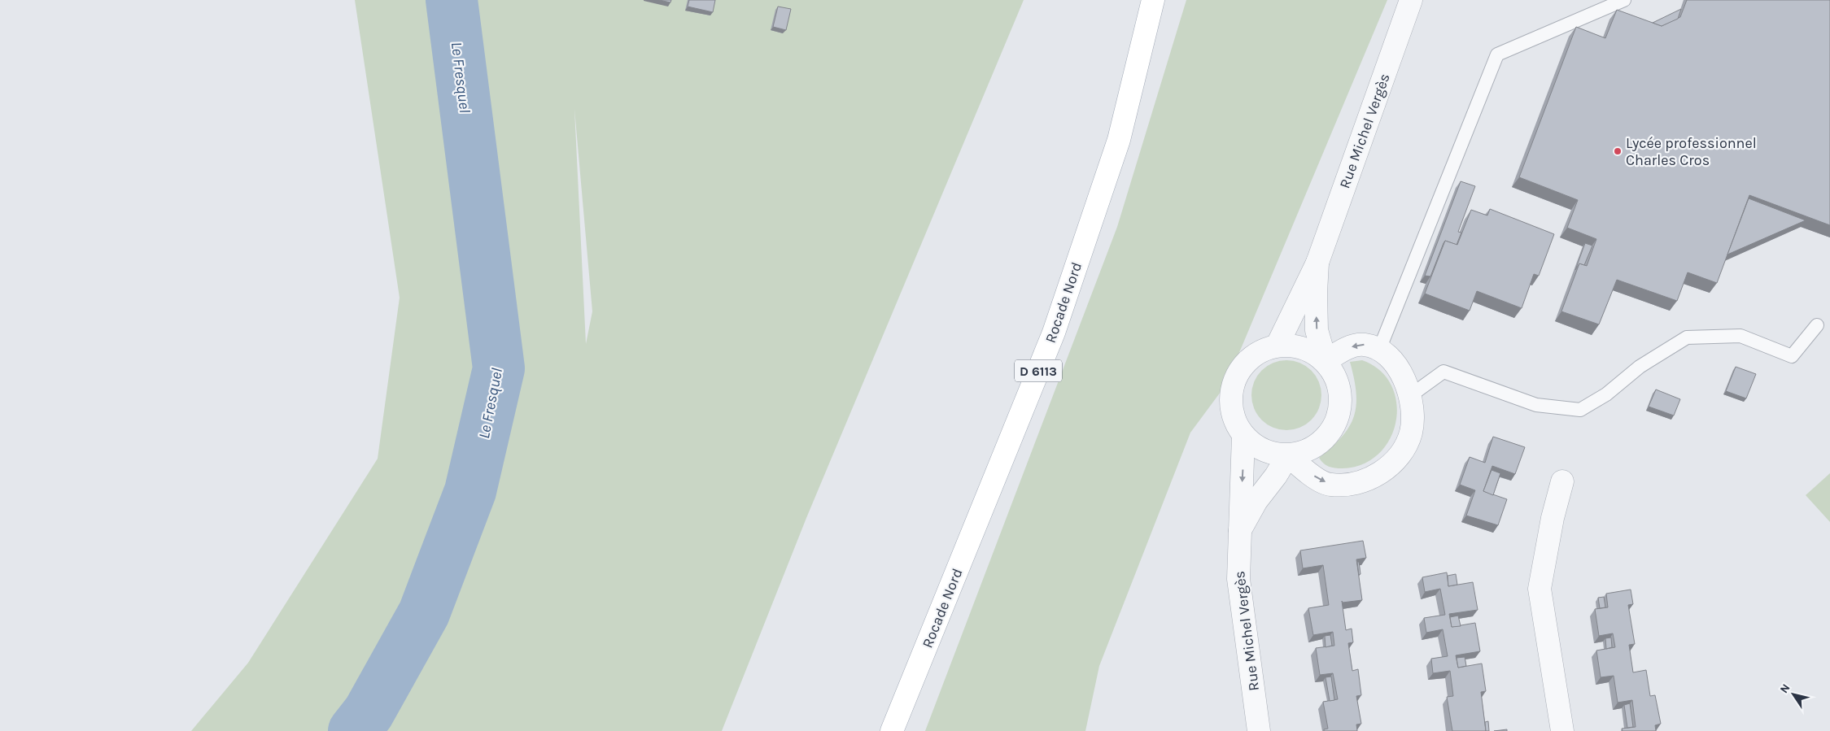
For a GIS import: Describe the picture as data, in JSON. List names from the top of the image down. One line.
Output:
{"streets":{"main road":["Rocade Nord","D 6113"],"street":["Rue Michel Vergès"]},"water":["Le Fresquel"],"places":["Lycée professionnel Charles Cros"],"north":"top left"}
